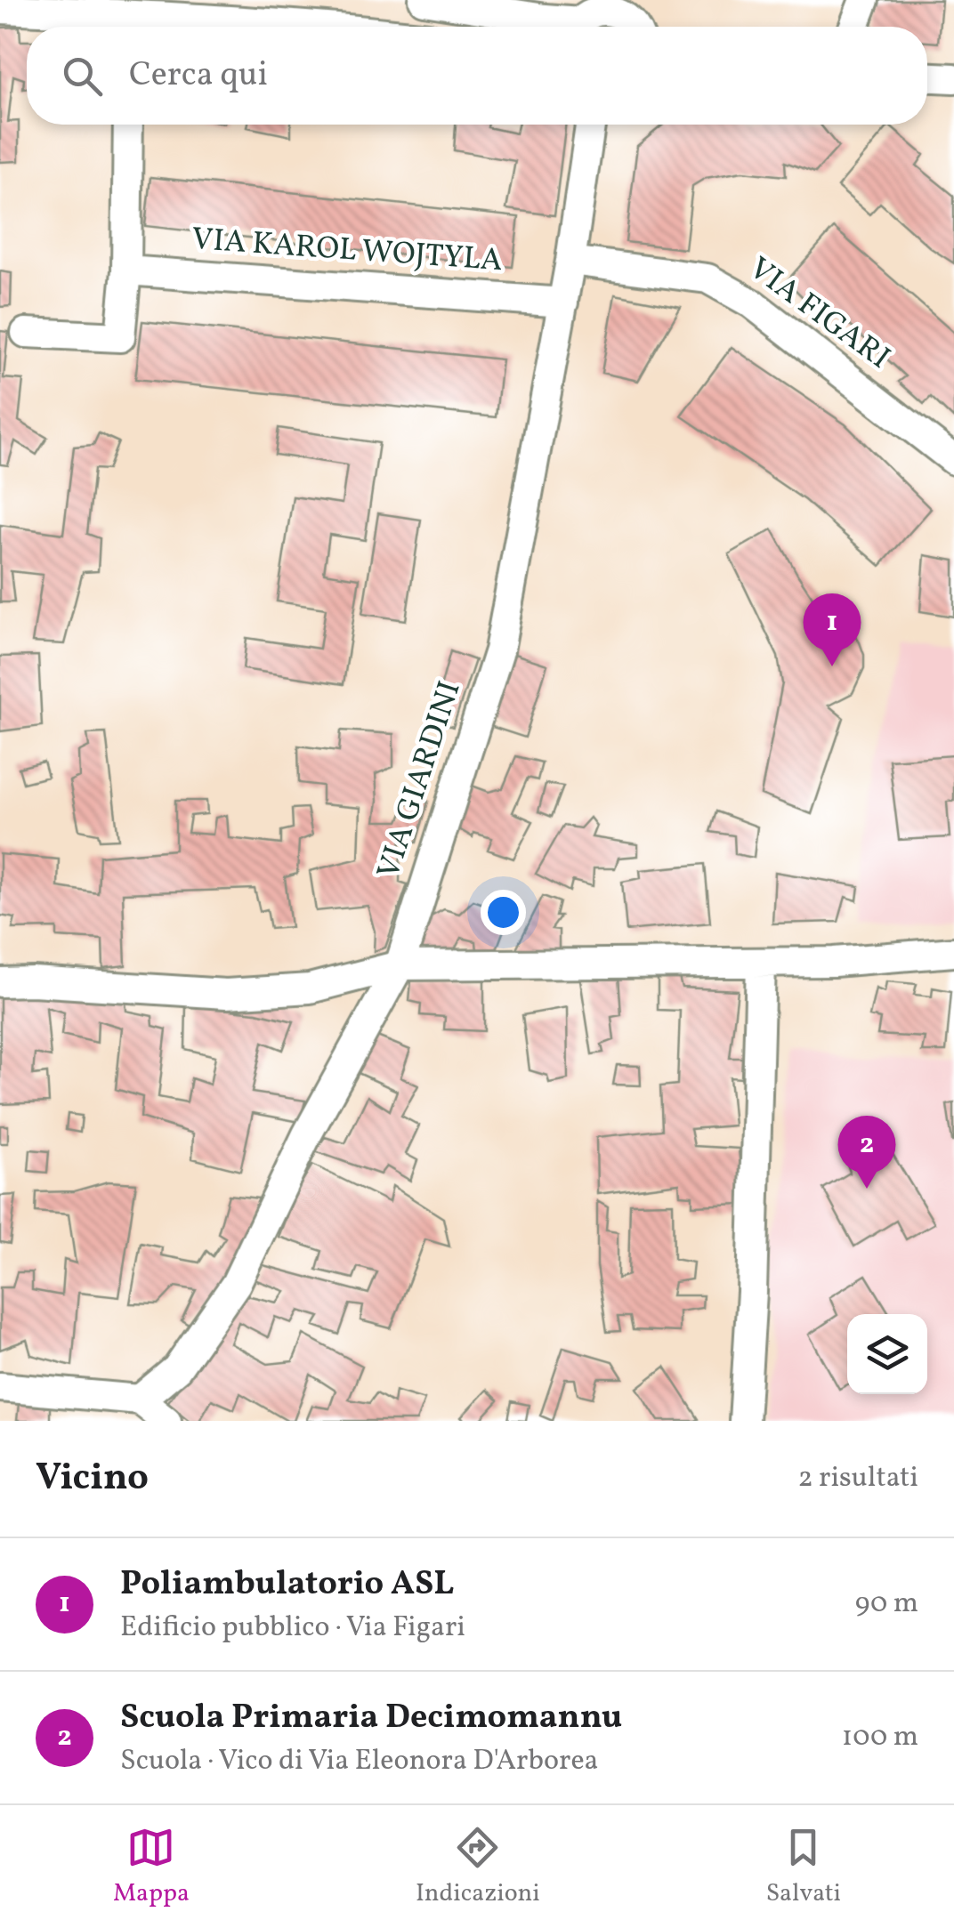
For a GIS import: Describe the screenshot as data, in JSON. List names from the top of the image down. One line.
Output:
{"streets":{"street":["VIA KAROL WOJTYLA","VIA FIGARI","VIA GIARDINI"]},"crossings":[["VIA KAROL WOJTYLA","VIA GIARDINI"],["VIA FIGARI","VIA GIARDINI"]],"page":{"search":"Cerca qui","pins":["1","2"],"heading":["Vicino","2 risultati"],"list":[{"mark":"1","name":"Poliambulatorio ASL","note":"Edificio pubblico · Via Figari","value":"90 m"},{"mark":"2","name":"Scuola Primaria Decimomannu","note":"Scuola · Vico di Via Eleonora D'Arborea","value":"100 m"}],"nav":["Mappa","Indicazioni","Salvati"]}}
